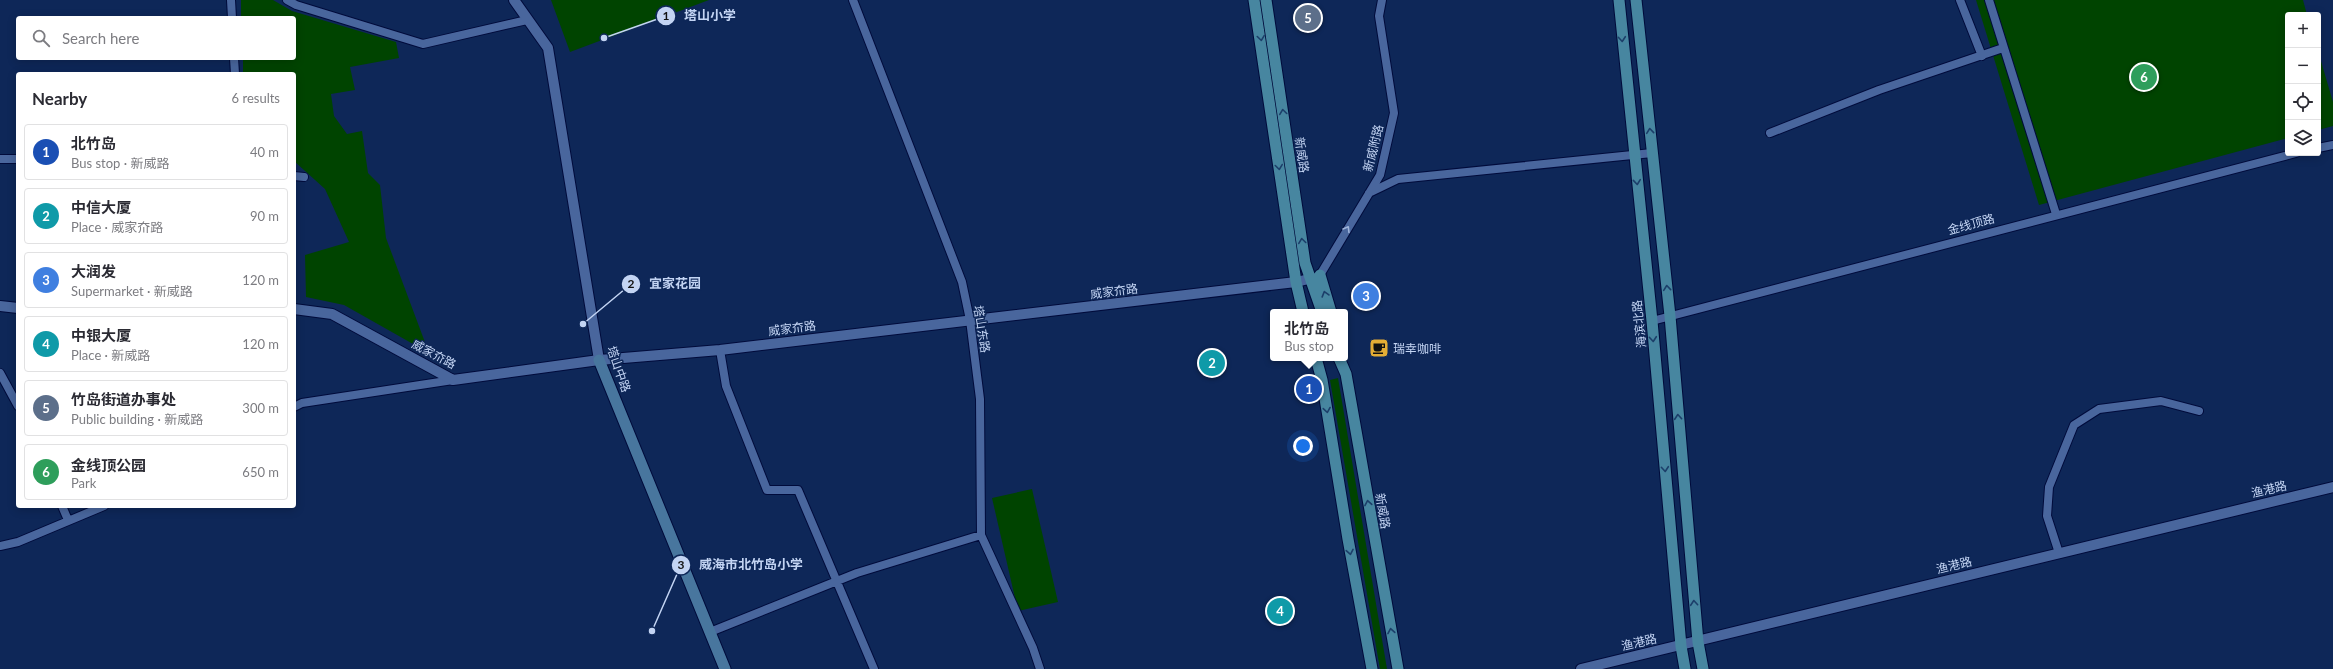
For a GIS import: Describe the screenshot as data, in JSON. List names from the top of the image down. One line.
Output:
{"streets":{"main road":["新威路","海滨北路","塔山中路"],"street":["新威附路","金线顶路","威家夼路","塔山东路","渔港路"]},"crossings":[["新威路","威家夼路"],["金线顶路","海滨北路"],["威家夼路","塔山东路"],["威家夼路","塔山中路"],["海滨北路","渔港路"]],"places":{"other":["塔山小学","宜家花园","威海市北竹岛小学"],"cafe":["瑞幸咖啡"]},"page":{"pins":["5","6","3","2","1","4"],"map_buttons":["+","−"],"search":"Search here","heading":["Nearby","6 results"],"list":[{"mark":"1","name":"北竹岛","note":"Bus stop · 新威路","value":"40 m"},{"mark":"2","name":"中信大厦","note":"Place · 威家夼路","value":"90 m"},{"mark":"3","name":"大润发","note":"Supermarket · 新威路","value":"120 m"},{"mark":"4","name":"中银大厦","note":"Place · 新威路","value":"120 m"},{"mark":"5","name":"竹岛街道办事处","note":"Public building · 新威路","value":"300 m"},{"mark":"6","name":"金线顶公园","note":"Park","value":"650 m"}],"popup":["北竹岛","Bus stop"]}}
